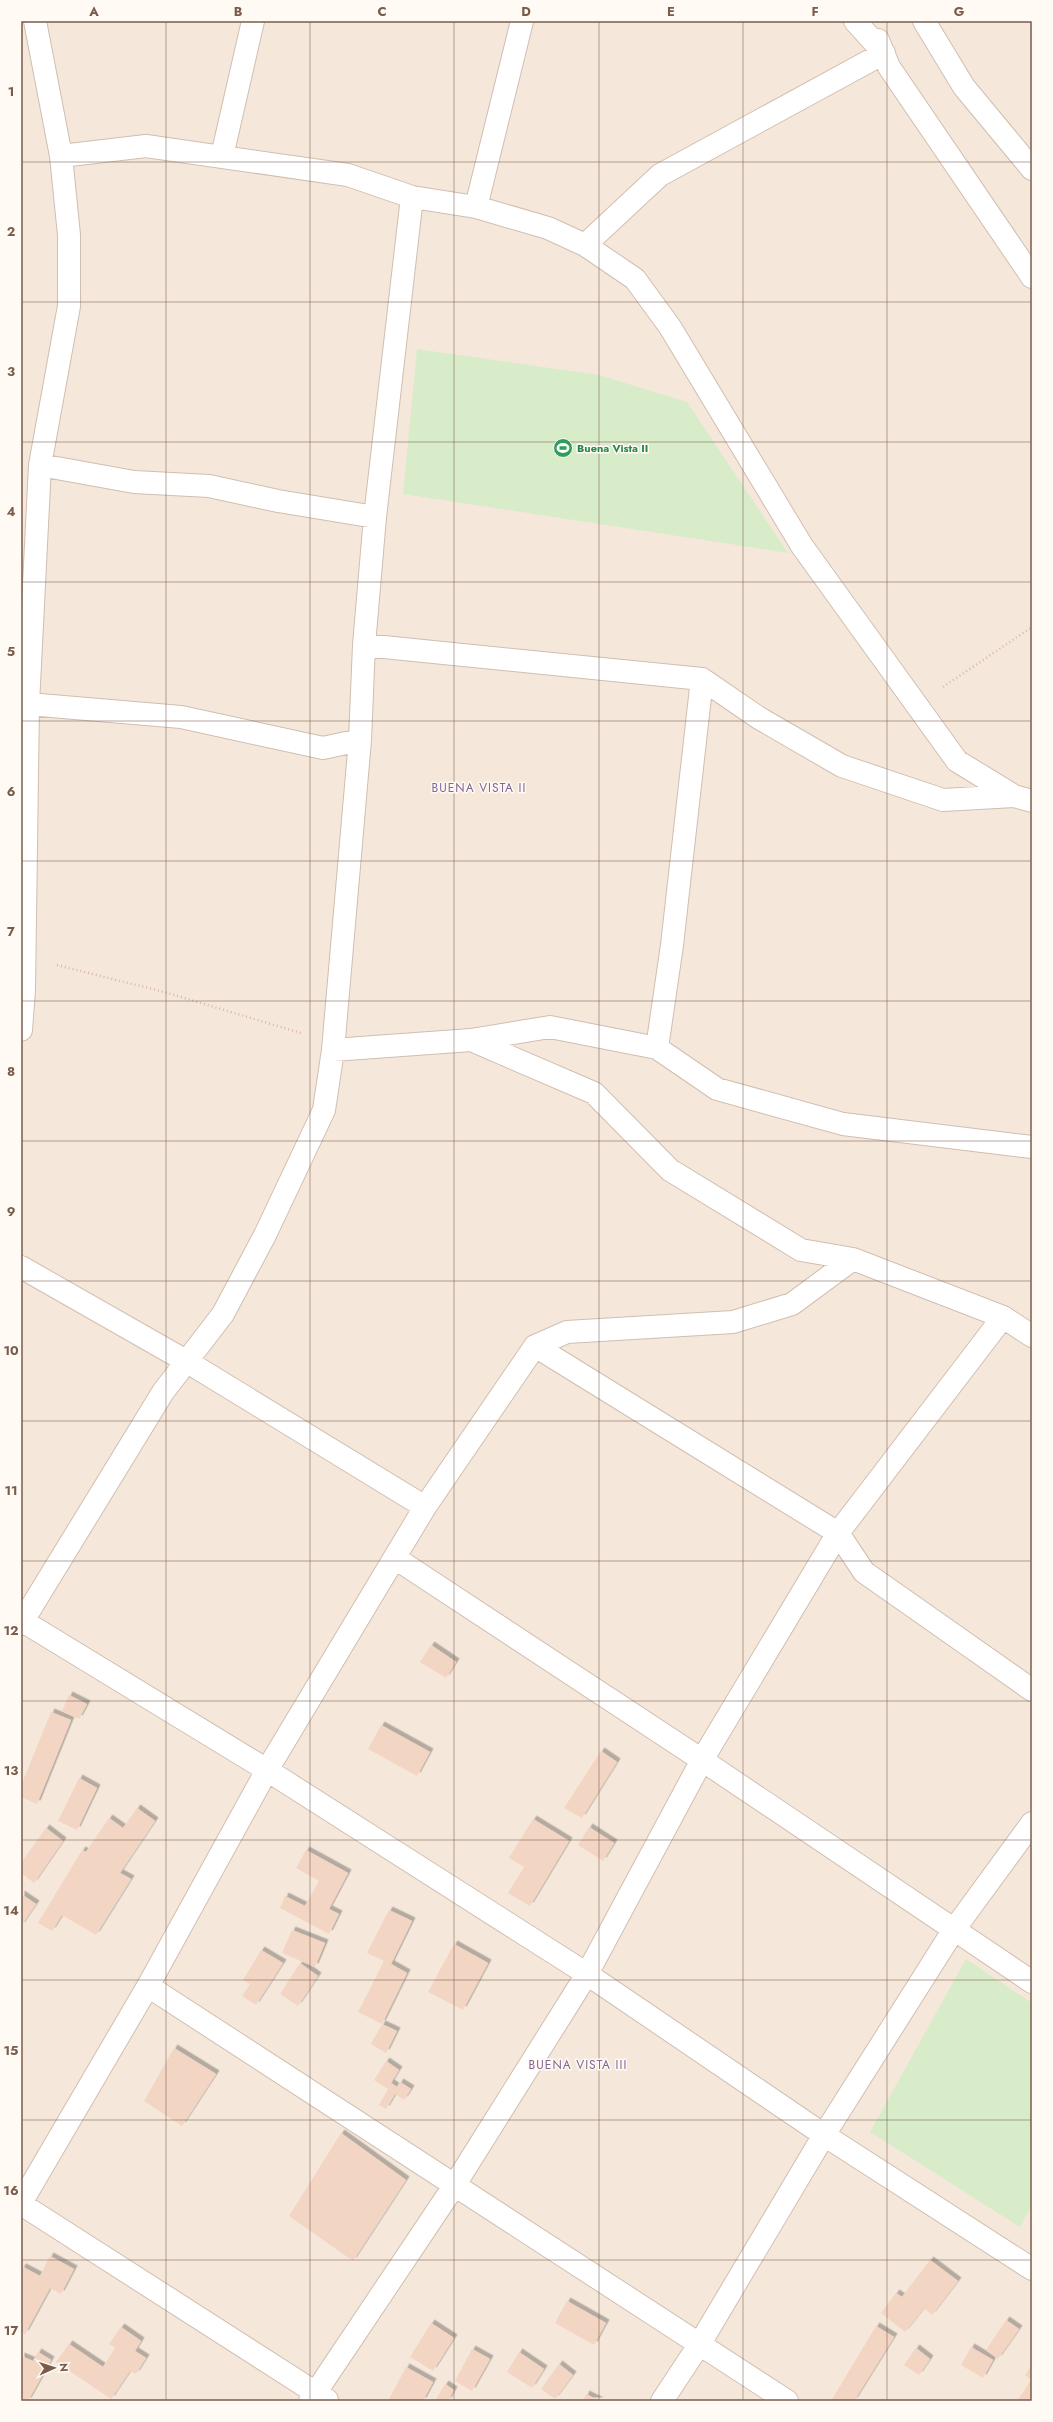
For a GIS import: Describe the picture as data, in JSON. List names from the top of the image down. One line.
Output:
{"districts":["BUENA VISTA II","BUENA VISTA III"],"places":{"sports":["Buena Vista II"]},"north":"right","grid":{"columns":["A","B","C","D","E","F","G"],"rows":["1","2","3","4","5","6","7","8","9","10","11","12","13","14","15","16","17"]}}
